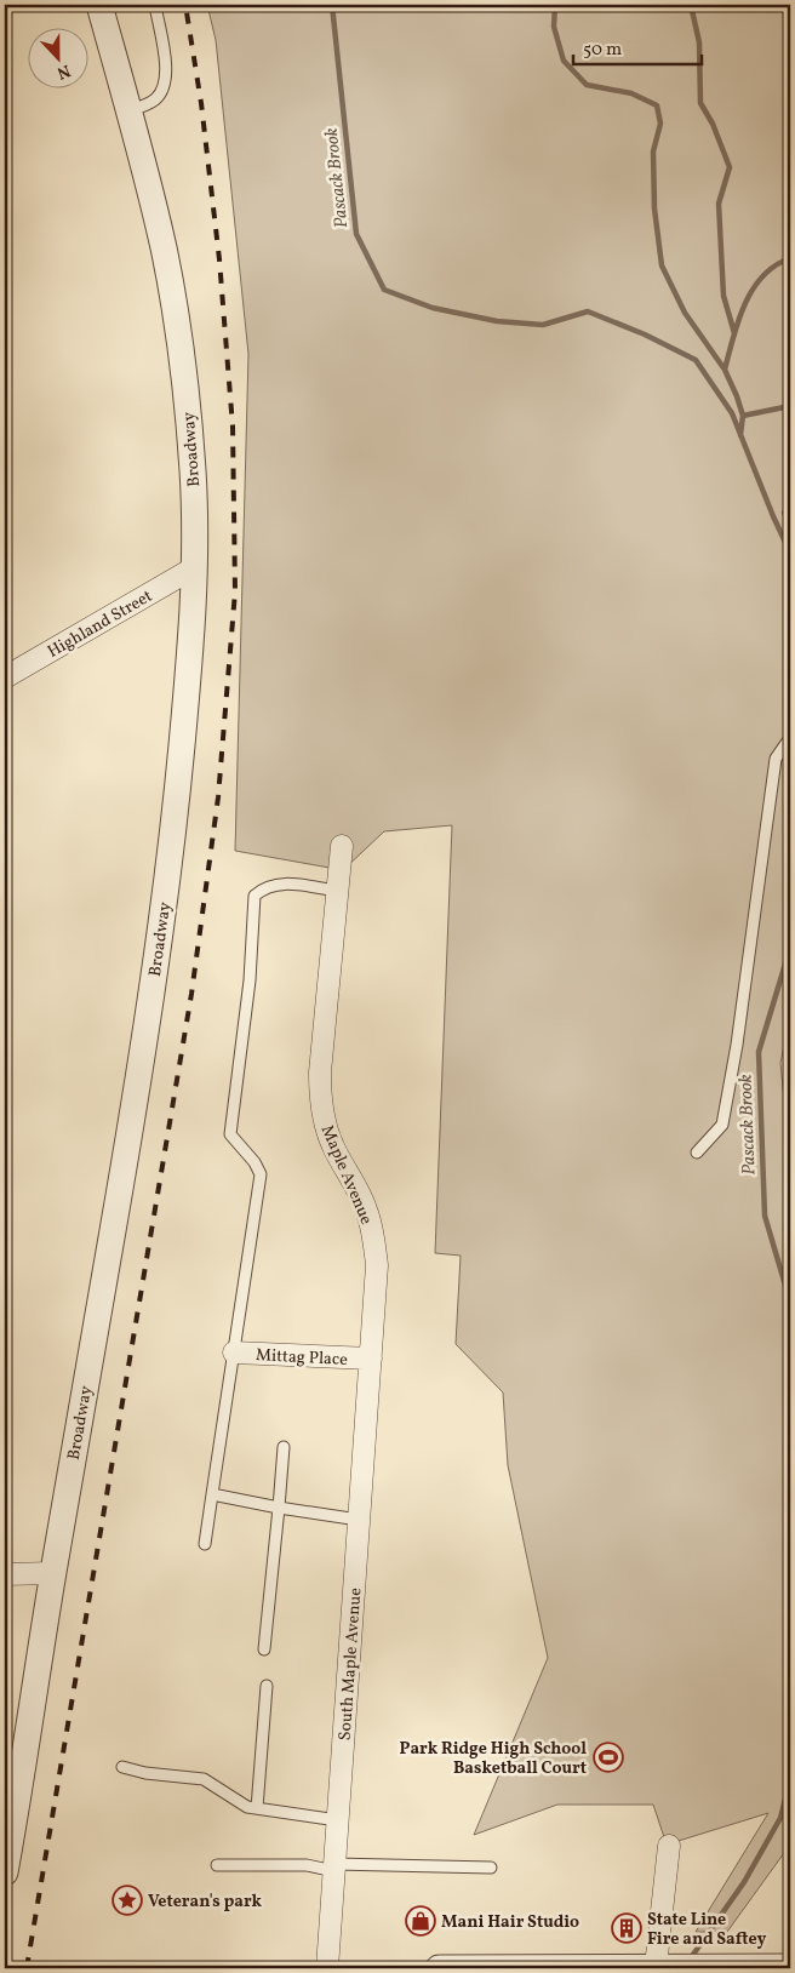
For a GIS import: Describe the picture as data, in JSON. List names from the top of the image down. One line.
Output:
{"streets":{"street":["Broadway","Highland Street","Maple Avenue","Mittag Place","South Maple Avenue"]},"crossings":[["Broadway","Highland Street"],["Maple Avenue","Mittag Place"],["Maple Avenue","South Maple Avenue"],["Mittag Place","South Maple Avenue"]],"water":["Pascack Brook"],"places":{"sports":["Park Ridge High School Basketball Court"],"place":["Veteran's park"],"shop":["Mani Hair Studio"],"building":["State Line Fire and Saftey"]},"scale_bar":"50 m","north":"bottom"}
